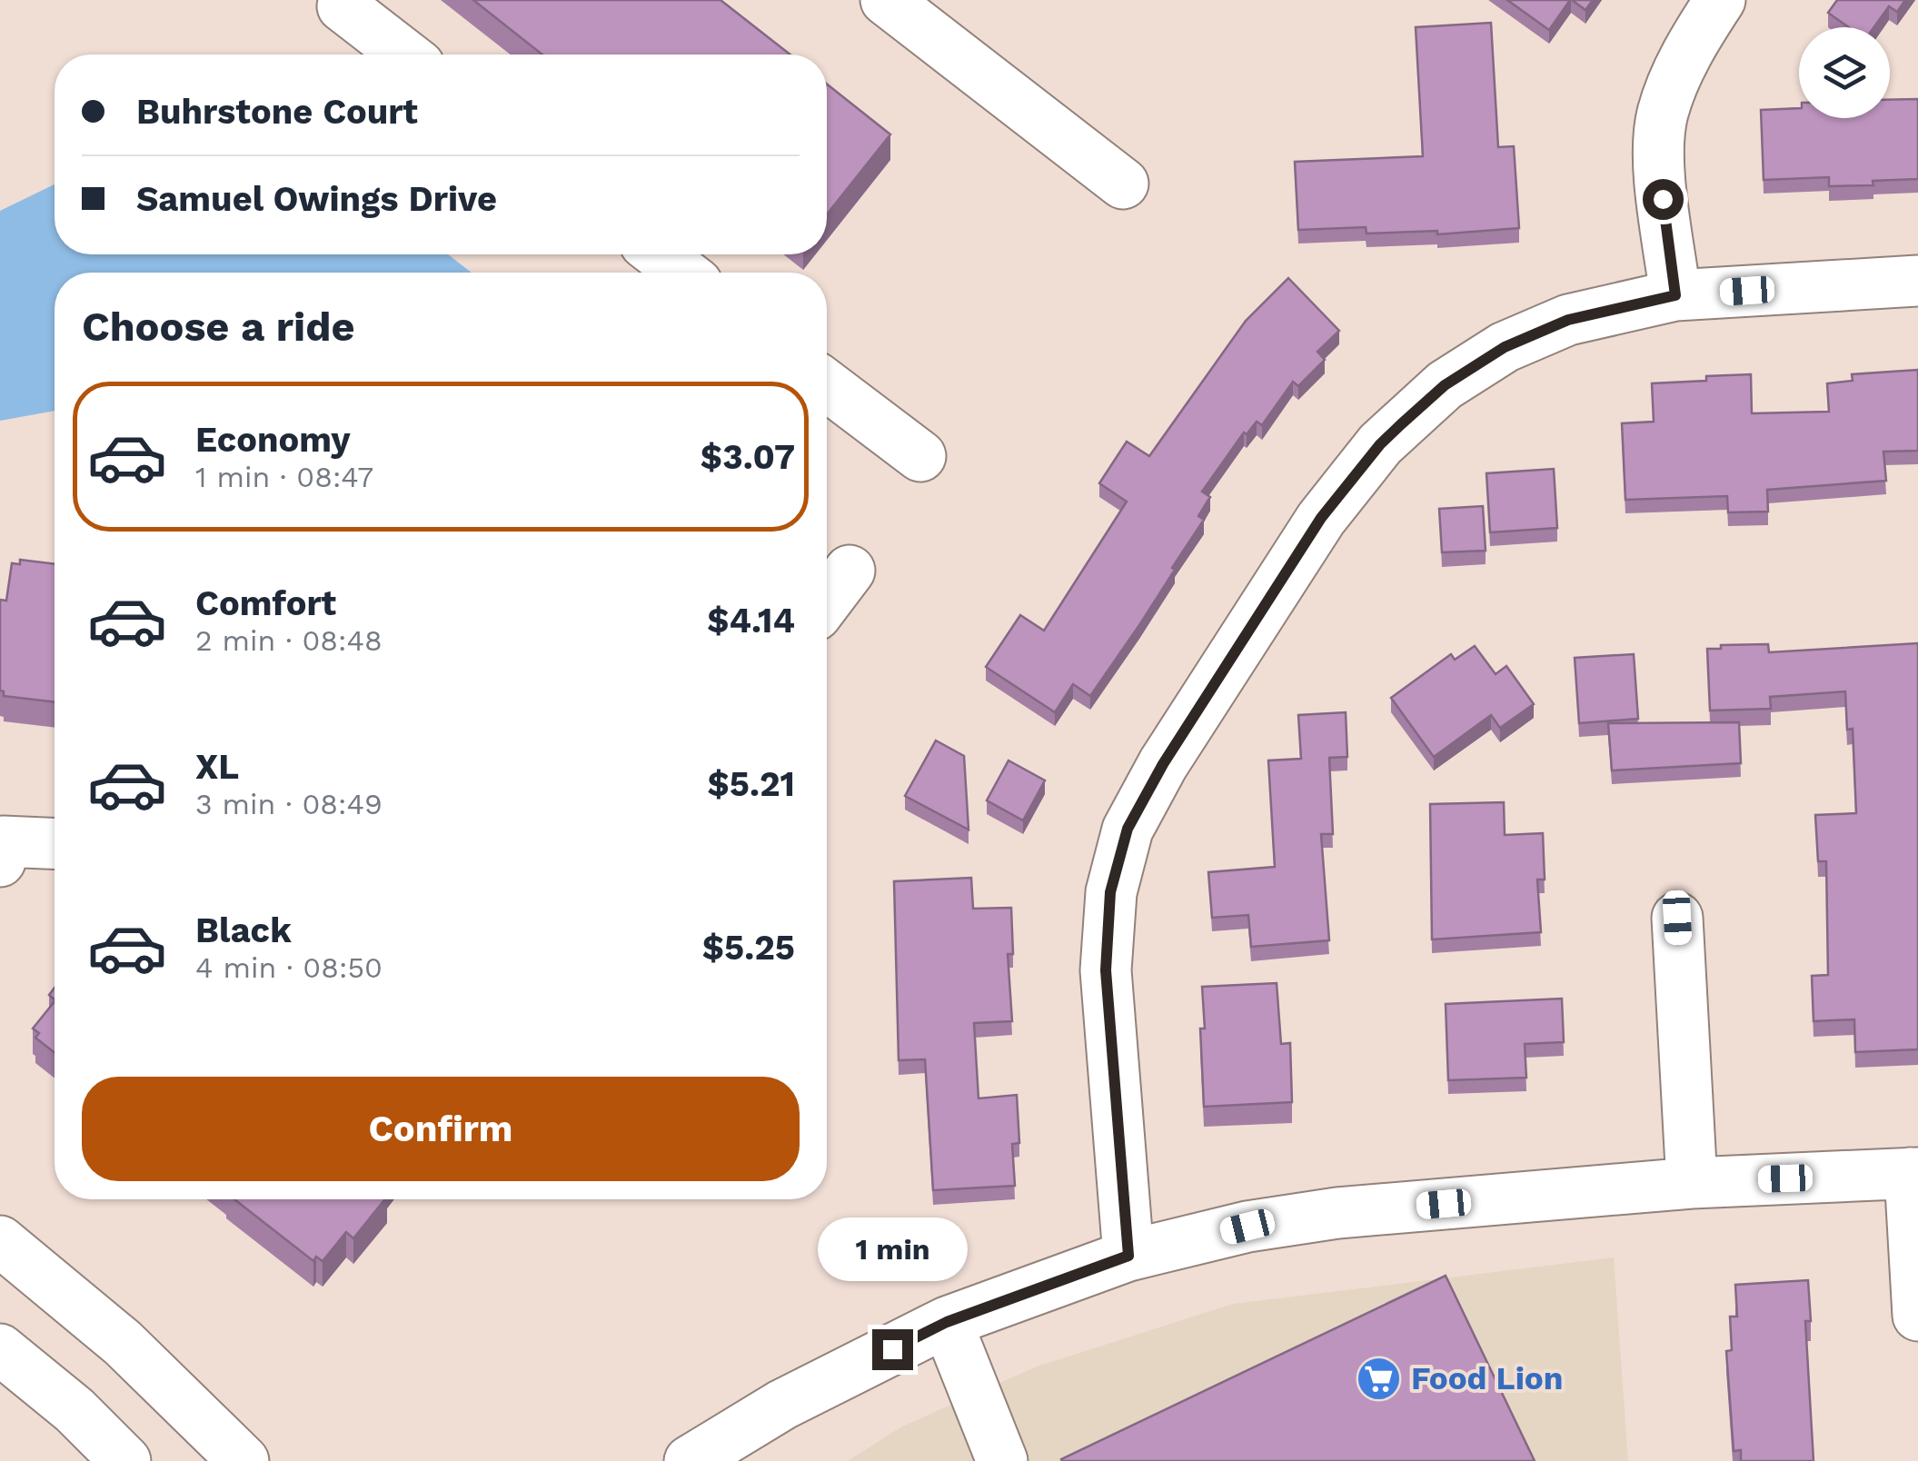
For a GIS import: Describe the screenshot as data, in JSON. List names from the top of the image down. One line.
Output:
{"places":{"supermarket":["Food Lion"]},"page":{"banner":["Buhrstone Court","Samuel Owings Drive"],"heading":"Choose a ride","list":[{"name":"Economy","note":"1 min · 08:47","value":"$3.07"},{"name":"Comfort","note":"2 min · 08:48","value":"$4.14"},{"name":"XL","note":"3 min · 08:49","value":"$5.21"},{"name":"Black","note":"4 min · 08:50","value":"$5.25"}],"buttons":"Confirm","bubble":"1 min"}}
